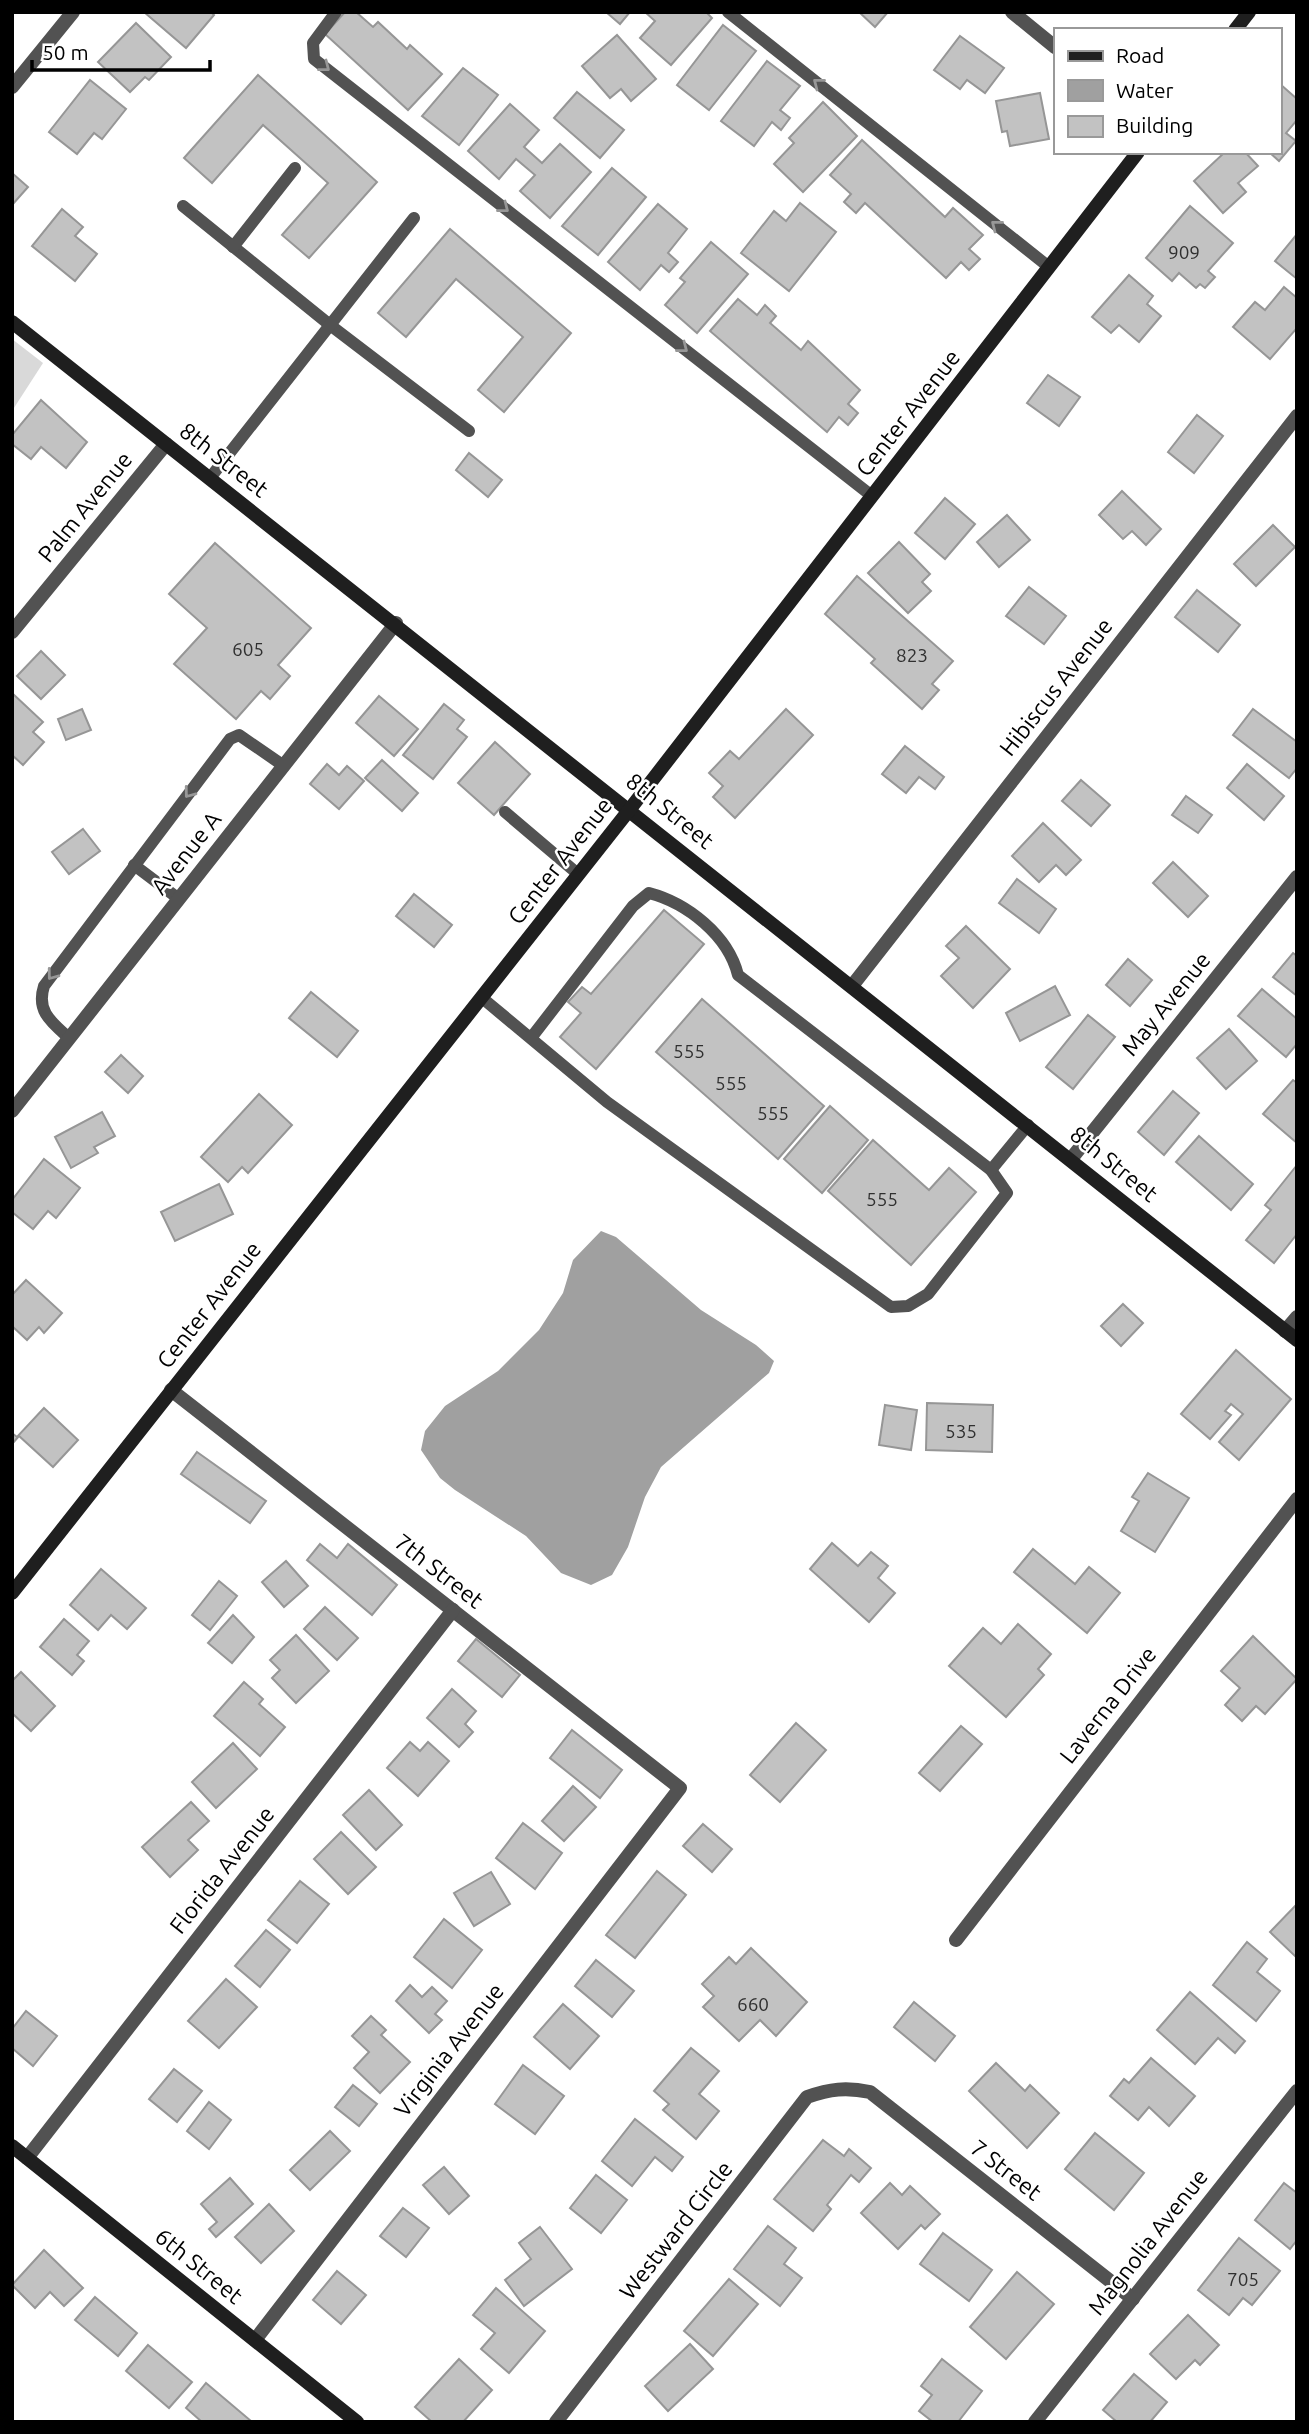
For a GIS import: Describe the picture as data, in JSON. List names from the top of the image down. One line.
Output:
{"streets":{"street":["Center Avenue","8th Street","Palm Avenue","Hibiscus Avenue","Avenue A","May Avenue","7th Street","Laverna Drive","Florida Avenue","Virginia Avenue","7 Street","Westward Circle","Magnolia Avenue","6th Street"]},"crossings":[["Center Avenue","8th Street"],["Center Avenue","7th Street"],["8th Street","Palm Avenue"],["8th Street","Hibiscus Avenue"],["8th Street","Avenue A"],["8th Street","May Avenue"],["7th Street","Florida Avenue"],["7th Street","Virginia Avenue"],["Florida Avenue","6th Street"],["Virginia Avenue","6th Street"],["7 Street","Westward Circle"],["7 Street","Magnolia Avenue"]],"house_numbers":["909","605","823","555","555","555","555","535","660","705"],"legend":["Road","Water","Building"],"scale_bar":"50 m"}
